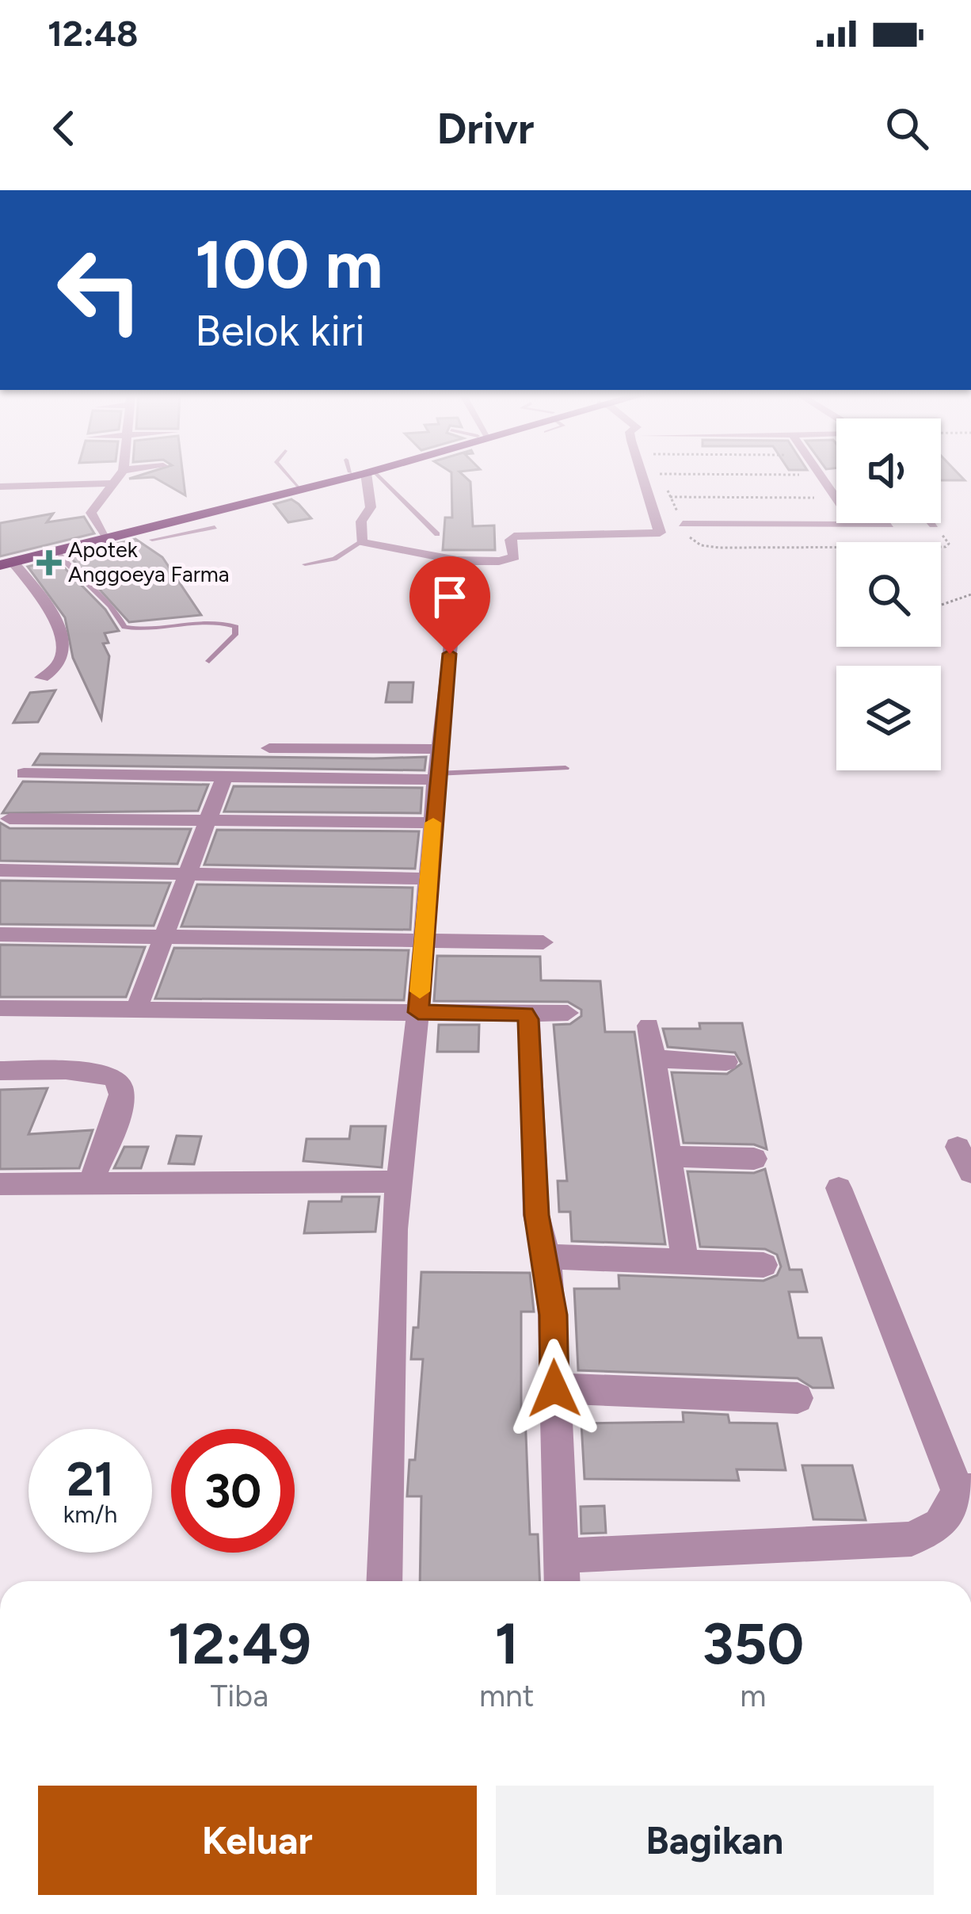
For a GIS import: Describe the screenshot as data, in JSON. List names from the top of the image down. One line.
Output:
{"places":{"health":["Apotek Anggoeya Farma"]},"page":{"status":"12:48","header":"Drivr","turn":["100 m","Belok kiri"],"speed":"21 km/h","limit":"30","eta":["12:49","Tiba","1","mnt","350","m"],"buttons":["Keluar","Bagikan"]}}
